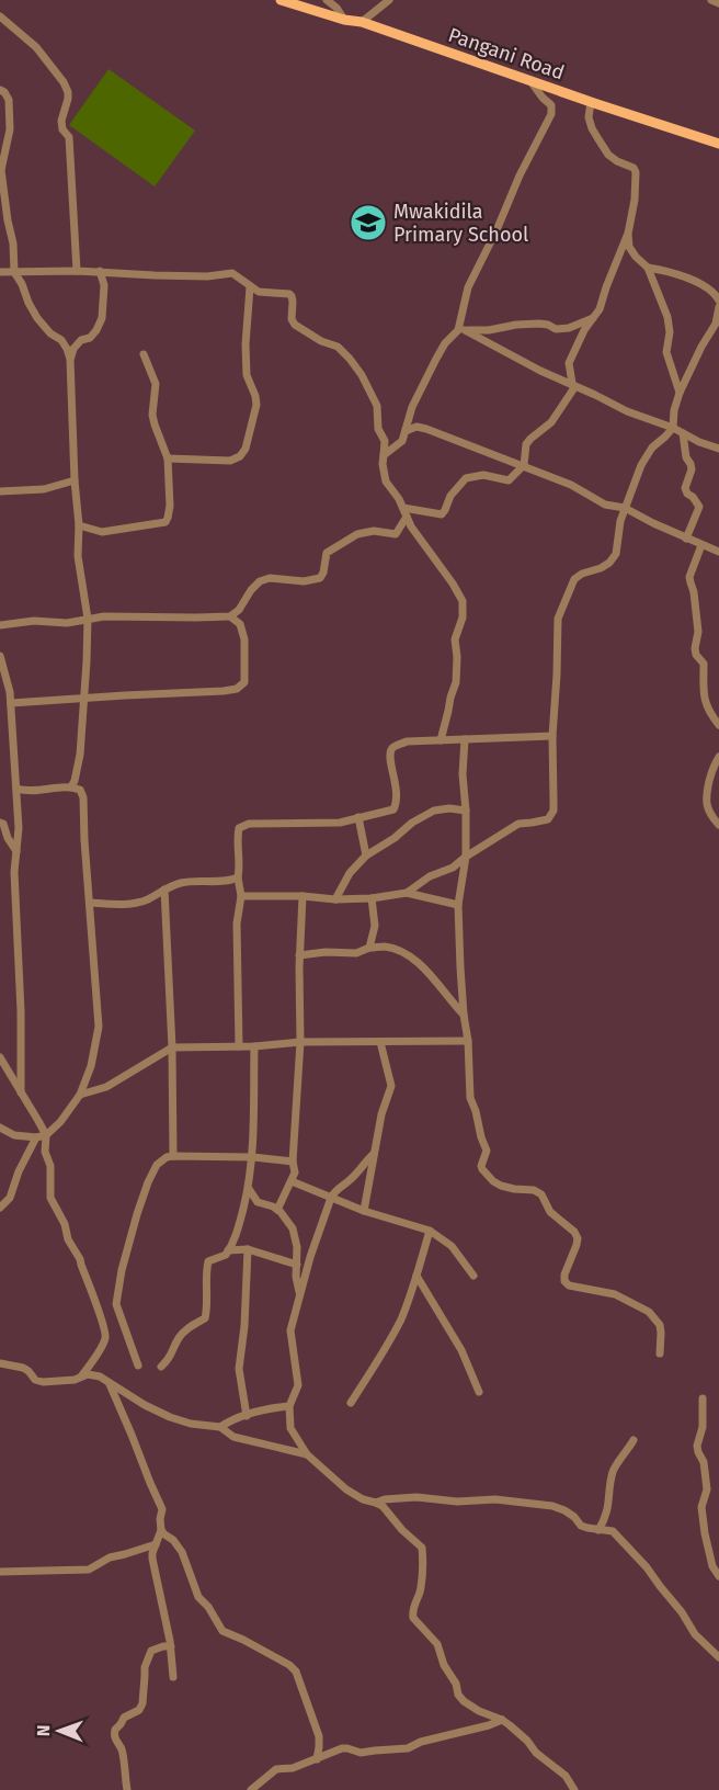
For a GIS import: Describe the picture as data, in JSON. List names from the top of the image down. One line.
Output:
{"streets":{"main road":["Pangani Road"]},"places":{"school or university":["Mwakidila Primary School"]},"north":"left"}
